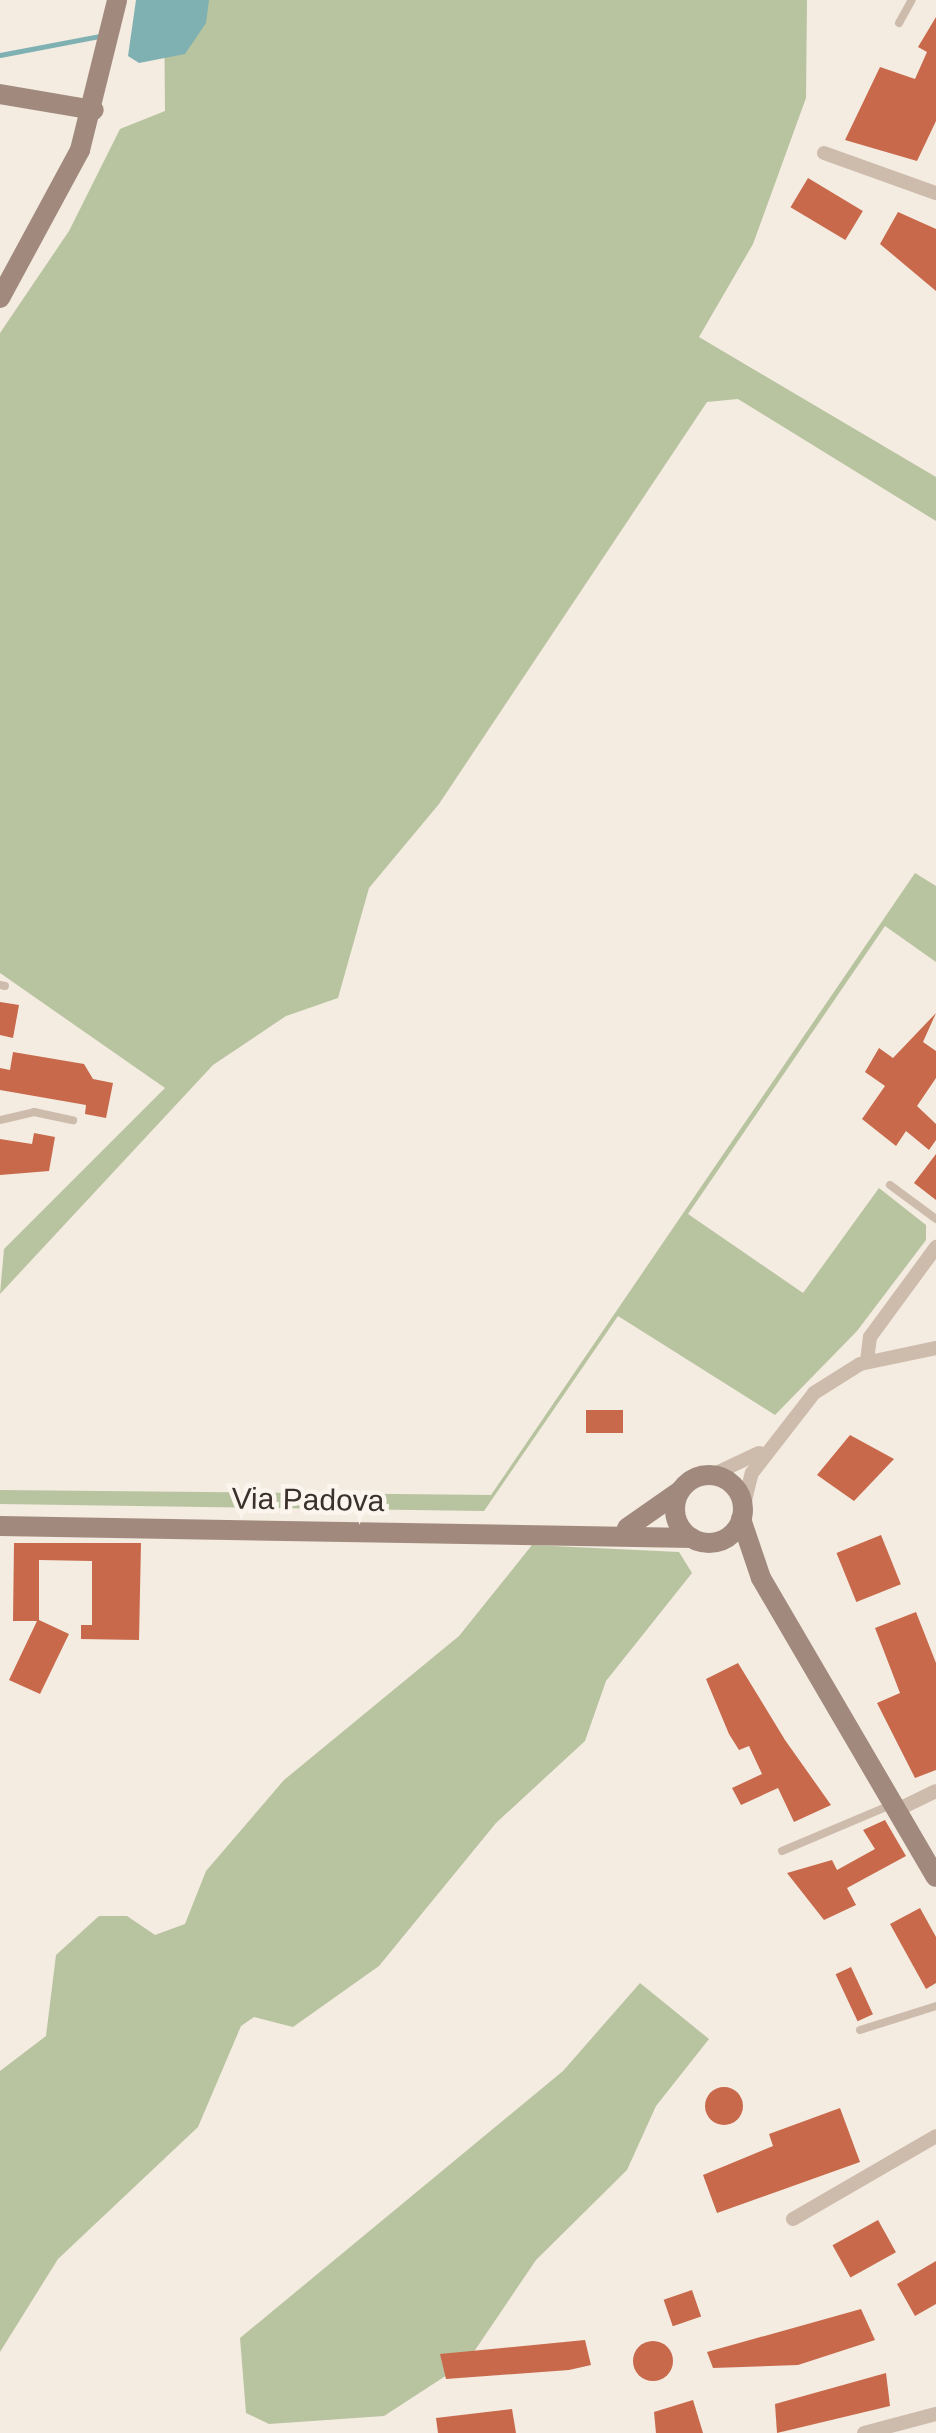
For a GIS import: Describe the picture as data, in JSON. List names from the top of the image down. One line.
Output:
{"streets":{"street":["Via Padova"]}}
